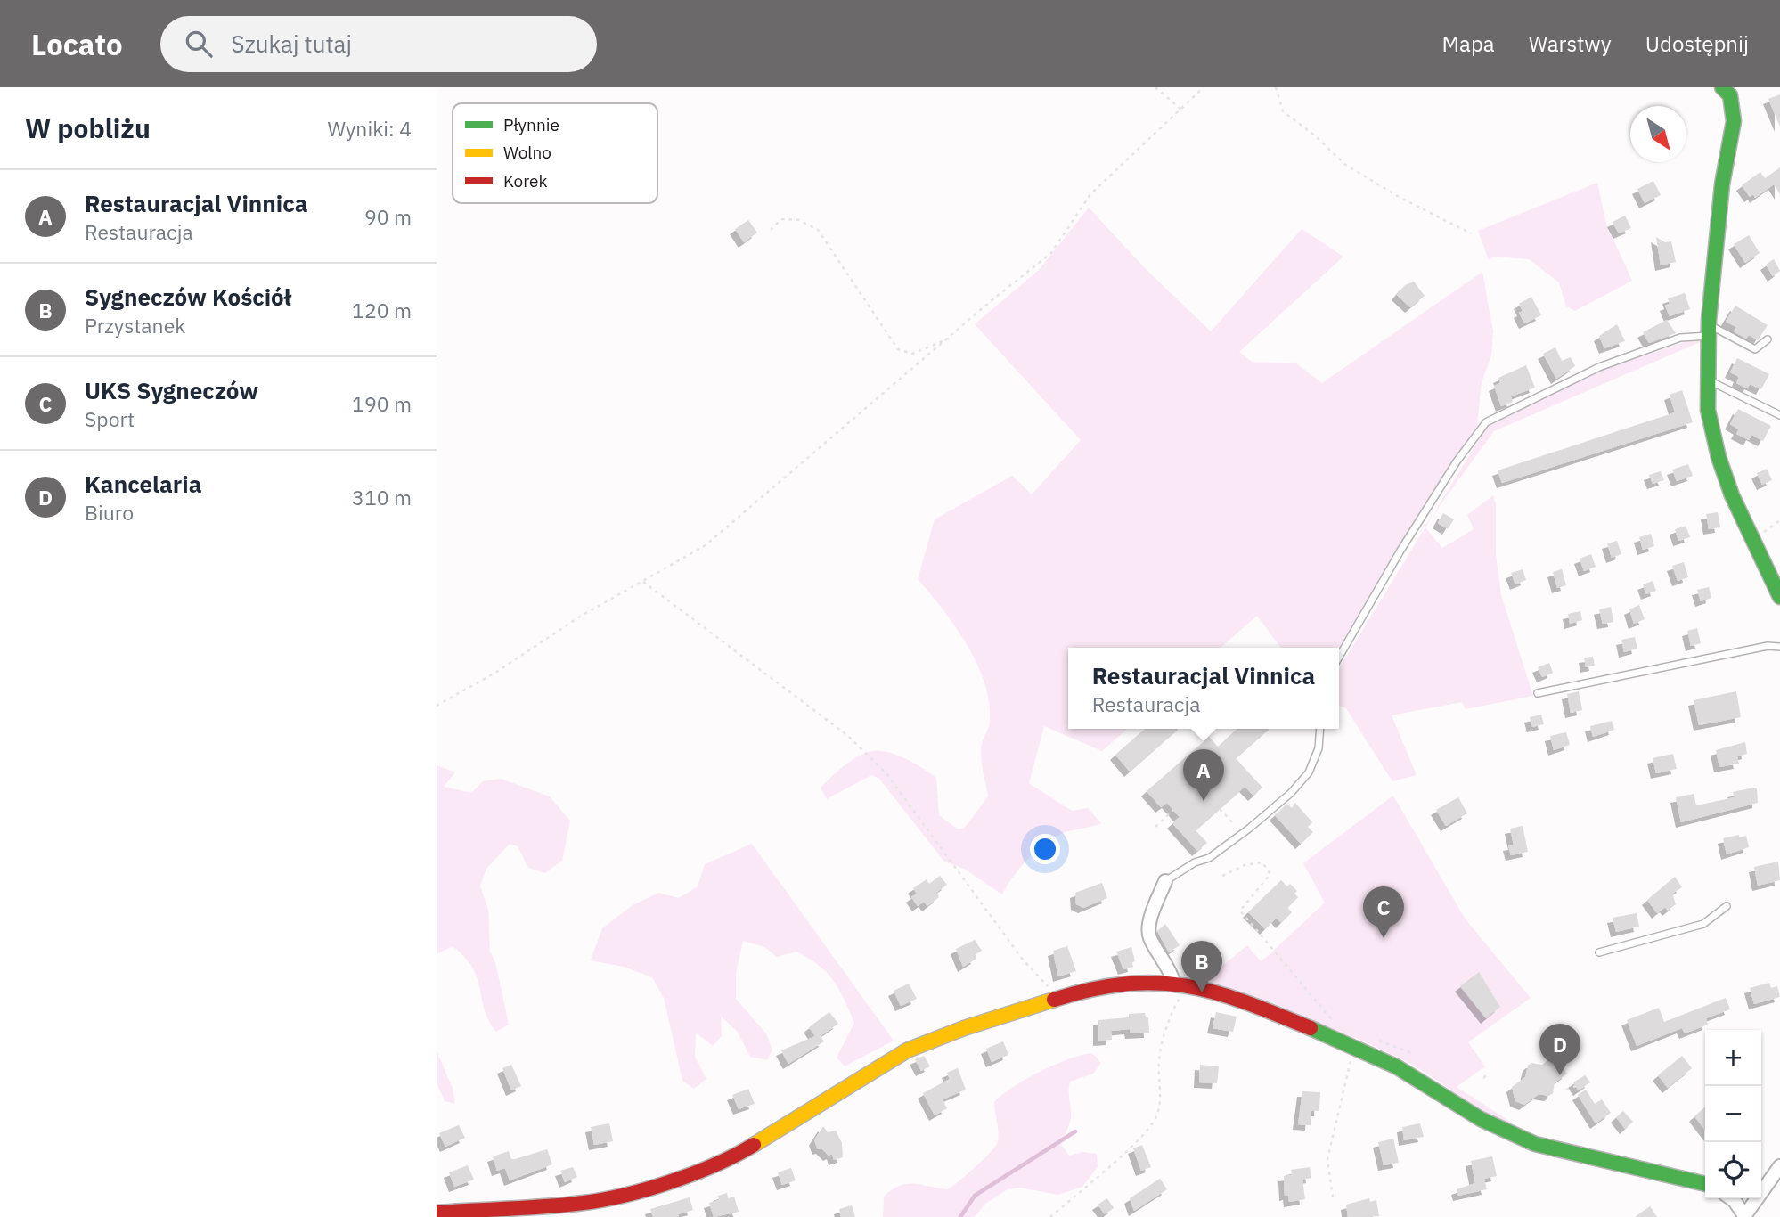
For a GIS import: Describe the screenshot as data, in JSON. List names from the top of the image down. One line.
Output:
{"legend":["Płynnie","Wolno","Korek"],"north":"bottom right","page":{"header":"Locato","search":"Szukaj tutaj","nav":["Mapa","Warstwy","Udostępnij"],"heading":["W pobliżu","Wyniki: 4"],"list":[{"mark":"A","name":"Restauracjal Vinnica","note":"Restauracja","value":"90 m"},{"mark":"B","name":"Sygneczów Kościół","note":"Przystanek","value":"120 m"},{"mark":"C","name":"UKS Sygneczów","note":"Sport","value":"190 m"},{"mark":"D","name":"Kancelaria","note":"Biuro","value":"310 m"}],"popup":["Restauracjal Vinnica","Restauracja"],"pins":["A","C","B","D"],"map_buttons":["+","−"]}}
